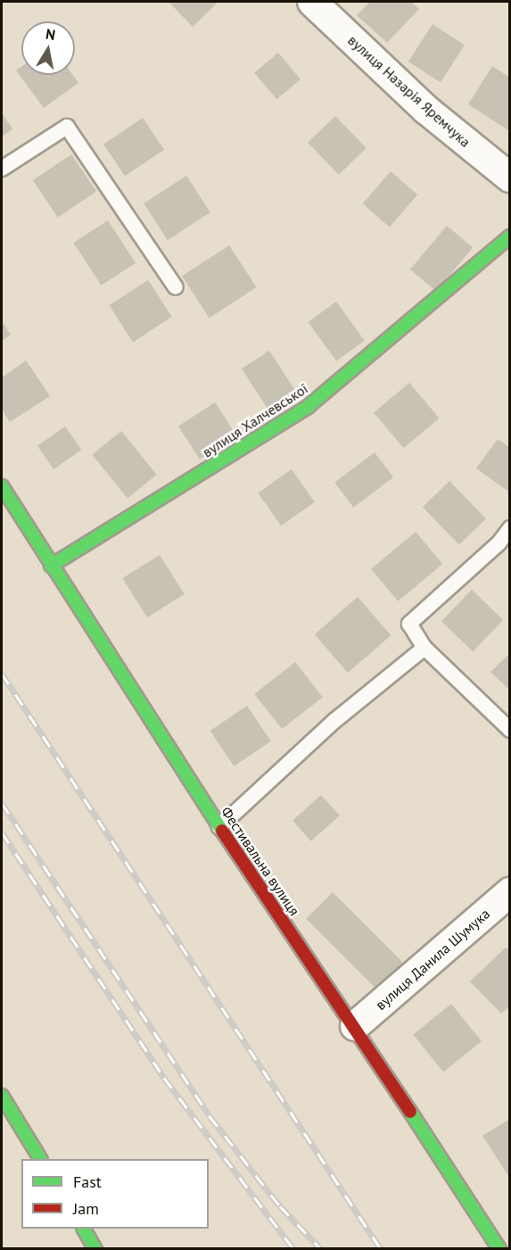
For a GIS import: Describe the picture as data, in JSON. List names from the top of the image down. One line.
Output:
{"streets":{"main road":["вулиця Халчевської","Фестивальна вулиця"],"street":["вулиця Назарія Яремчука","вулиця Данила Шумука"]},"crossings":[["вулиця Халчевської","Фестивальна вулиця"],["Фестивальна вулиця","вулиця Данила Шумука"]],"legend":["Fast","Jam"],"north":"top"}
